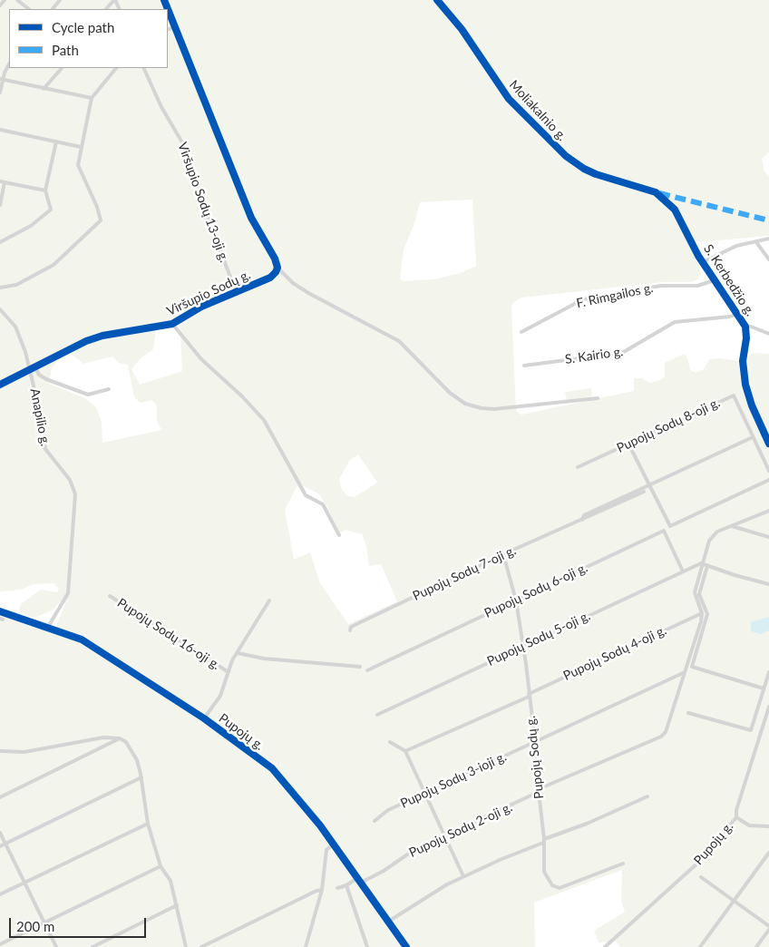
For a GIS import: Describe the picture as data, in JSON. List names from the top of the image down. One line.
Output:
{"streets":{"street":["Moliakalnio g.","Viršupio Sodų 13-oji g.","S. Kerbedžio g.","Viršupio Sodų g.","F. Rimgailos g.","S. Kairio g.","Anapilio g.","Pupojų Sodų 8-oji g.","Pupojų Sodų 7-oji g.","Pupojų Sodų 6-oji g.","Pupojų Sodų 16-oji g.","Pupojų Sodų 5-oji g.","Pupojų Sodų 4-oji g.","Pupojų g.","Pupojų Sodų g.","Pupojų Sodų 3-ioji g.","Pupojų Sodų 2-oji g."]},"crossings":[["Moliakalnio g.","S. Kerbedžio g."],["Viršupio Sodų 13-oji g.","Viršupio Sodų g."],["S. Kerbedžio g.","F. Rimgailos g."],["S. Kerbedžio g.","S. Kairio g."],["Viršupio Sodų g.","Anapilio g."],["Anapilio g.","Pupojų g."],["Pupojų Sodų 8-oji g.","Pupojų Sodų 7-oji g."],["Pupojų Sodų 7-oji g.","Pupojų Sodų g."],["Pupojų Sodų 6-oji g.","Pupojų Sodų 5-oji g."],["Pupojų Sodų 6-oji g.","Pupojų Sodų g."],["Pupojų Sodų 5-oji g.","Pupojų Sodų g."],["Pupojų Sodų 4-oji g.","Pupojų Sodų g."],["Pupojų Sodų 4-oji g.","Pupojų Sodų 2-oji g."],["Pupojų g.","Pupojų Sodų 2-oji g."],["Pupojų Sodų g.","Pupojų Sodų 3-ioji g."],["Pupojų Sodų g.","Pupojų Sodų 2-oji g."],["Pupojų Sodų 3-ioji g.","Pupojų Sodų 2-oji g."]],"legend":["Cycle path","Path"],"scale_bar":"200 m"}
